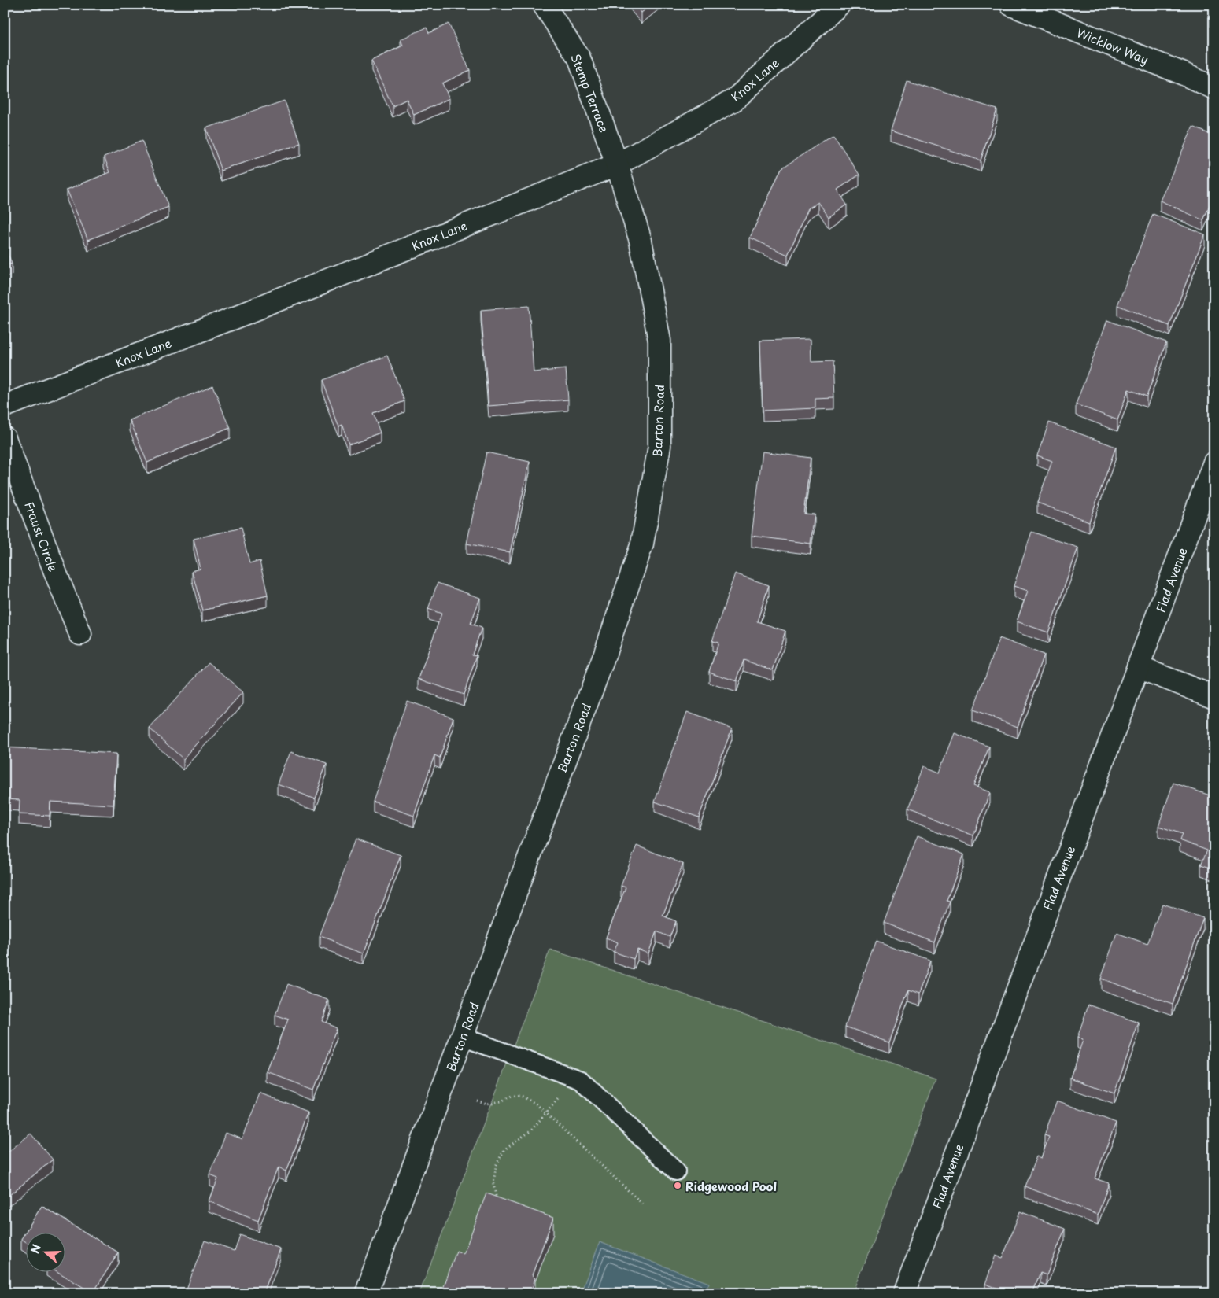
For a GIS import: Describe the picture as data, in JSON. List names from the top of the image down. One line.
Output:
{"streets":{"street":["Wicklow Way","Knox Lane","Stemp Terrace","Barton Road","Fraust Circle","Flad Avenue"]},"crossings":[["Knox Lane","Stemp Terrace"],["Knox Lane","Barton Road"],["Stemp Terrace","Barton Road"]],"places":["Ridgewood Pool"],"north":"left"}
